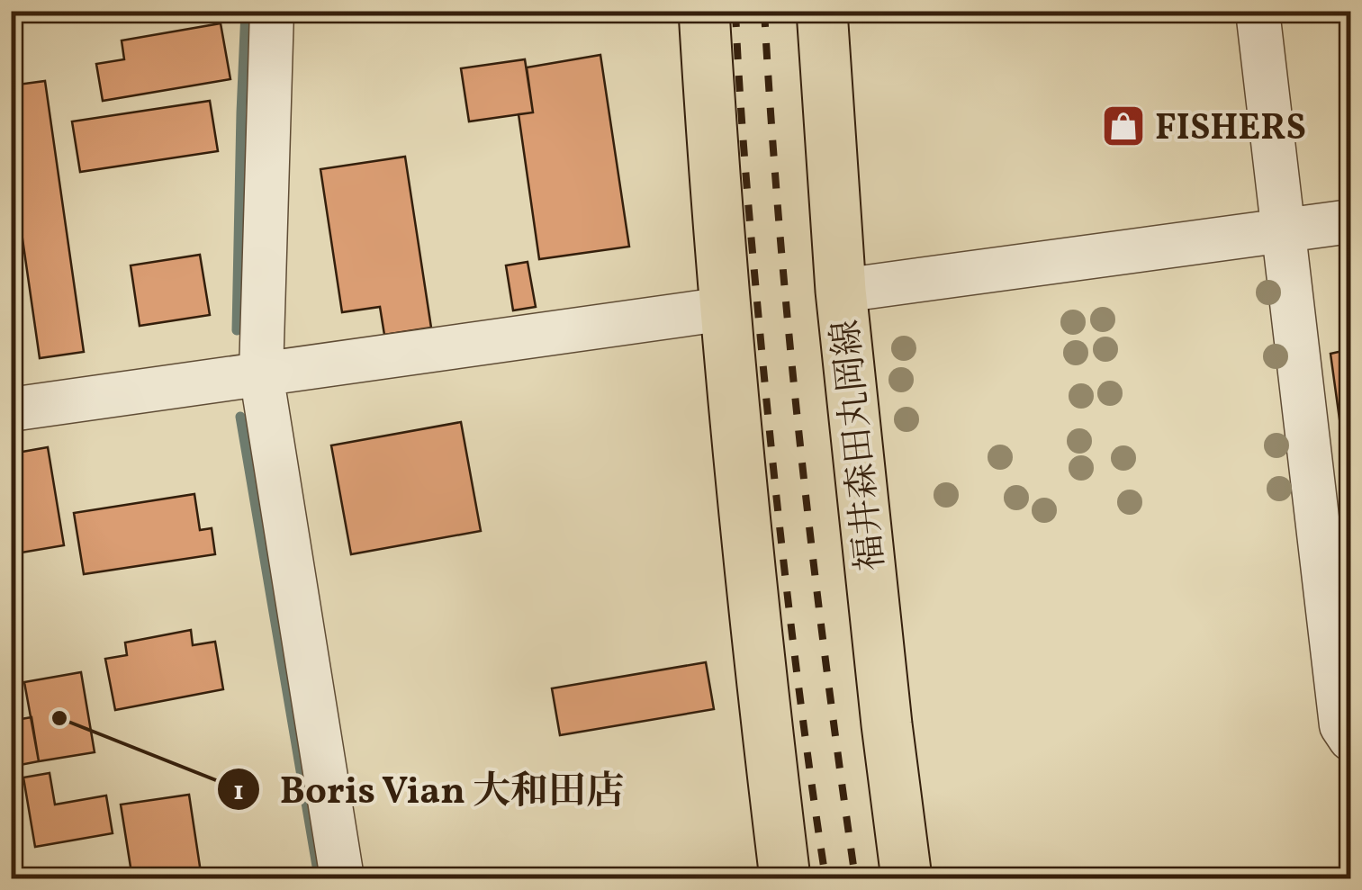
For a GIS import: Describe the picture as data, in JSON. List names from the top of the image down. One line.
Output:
{"streets":{"main road":["福井森田丸岡線"]},"places":{"shop":["FISHERS"],"other":["Boris Vian 大和田店"]}}
